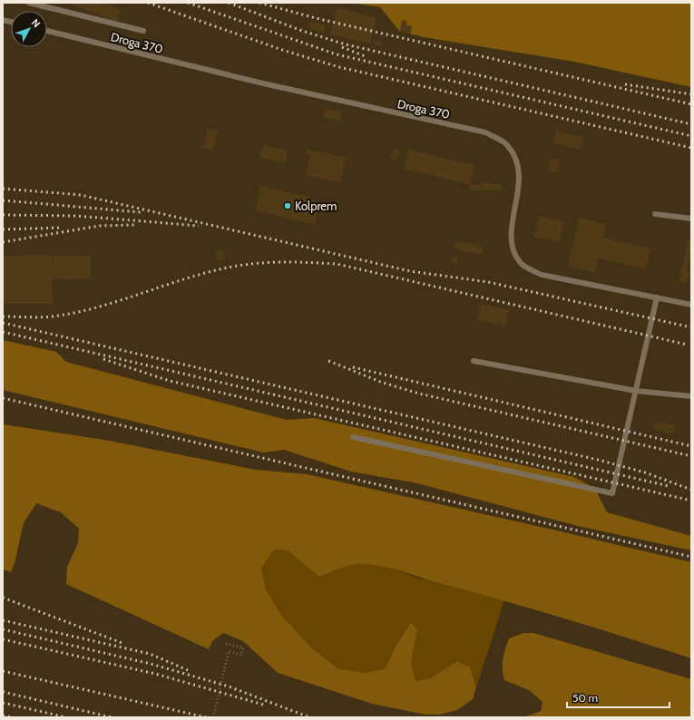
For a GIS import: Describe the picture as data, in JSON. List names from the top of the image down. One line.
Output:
{"streets":{"lane":["Droga 370"]},"places":["Kolprem"],"scale_bar":"50 m","north":"top right"}
